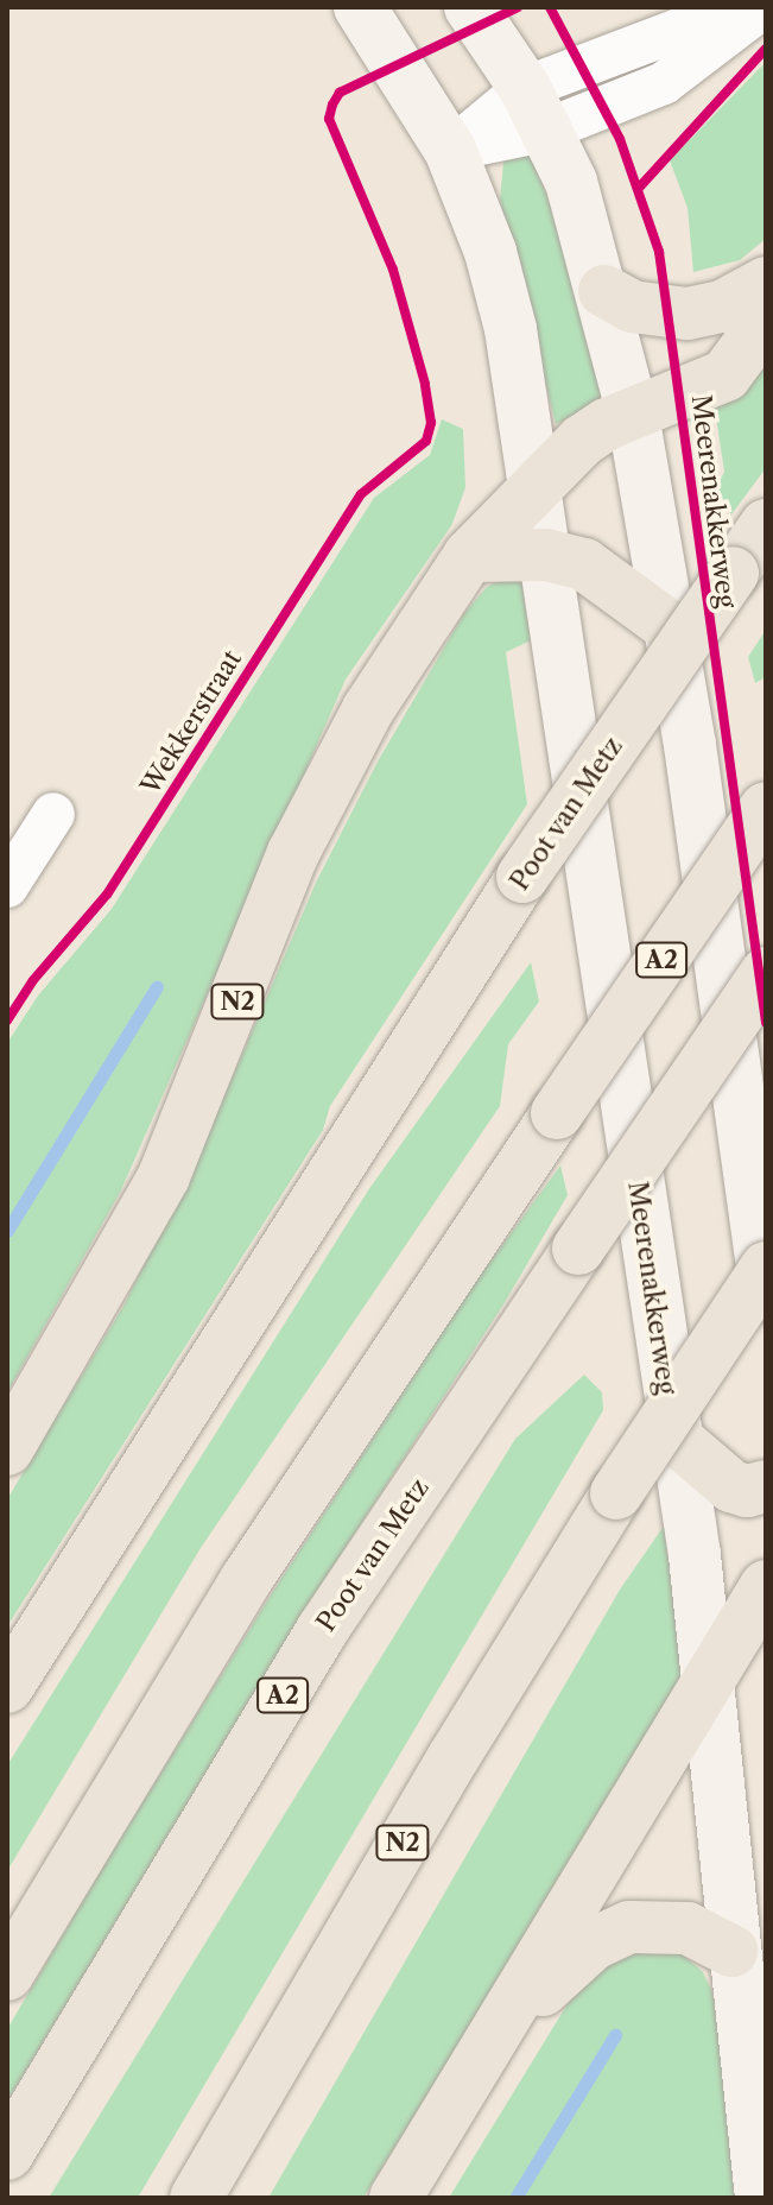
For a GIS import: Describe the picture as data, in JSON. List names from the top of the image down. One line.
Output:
{"streets":{"highway":["Poot van Metz","A2","N2"],"main road":["Meerenakkerweg"],"cycle path":["Wekkerstraat"]},"crossings":[["Meerenakkerweg","N2"]]}
